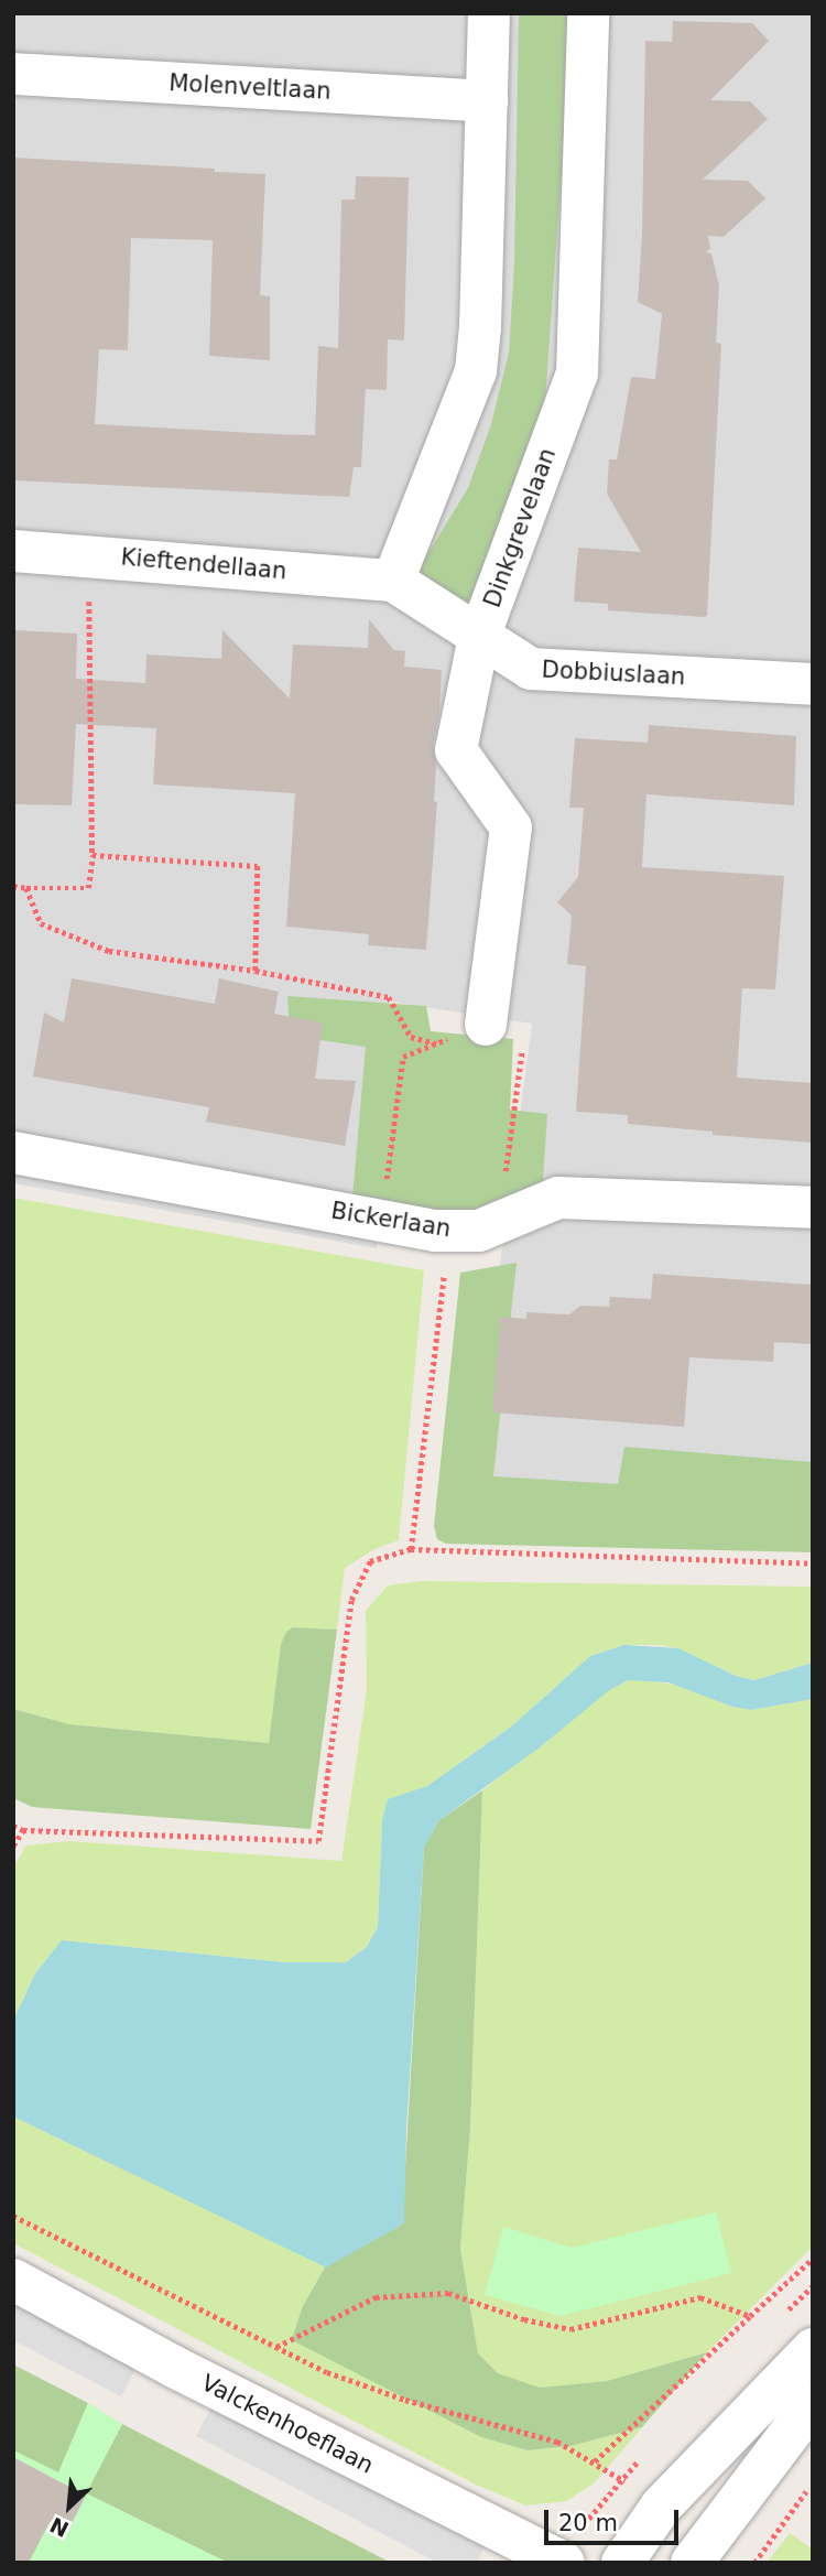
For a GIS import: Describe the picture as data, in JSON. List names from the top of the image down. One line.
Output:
{"streets":{"street":["Molenveltlaan","Dinkgrevelaan","Kieftendellaan","Dobbiuslaan","Bickerlaan","Valckenhoeflaan"]},"crossings":[["Dinkgrevelaan","Dobbiuslaan"],["Kieftendellaan","Dobbiuslaan"]],"scale_bar":"20 m","north":"bottom left"}
